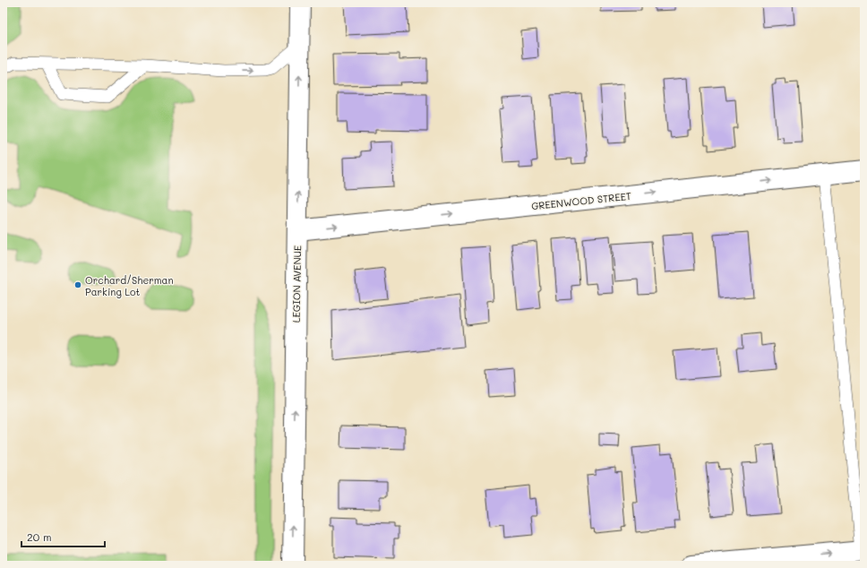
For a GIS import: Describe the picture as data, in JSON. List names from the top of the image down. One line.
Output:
{"streets":{"main road":["GREENWOOD STREET","LEGION AVENUE"]},"crossings":[["GREENWOOD STREET","LEGION AVENUE"]],"one_way":["GREENWOOD STREET","LEGION AVENUE"],"places":["Orchard/Sherman Parking Lot"],"scale_bar":"20 m"}
